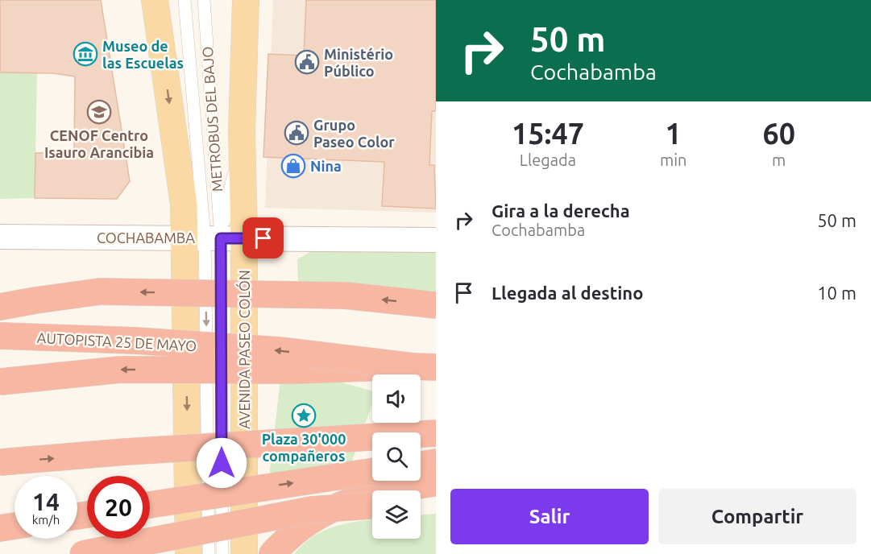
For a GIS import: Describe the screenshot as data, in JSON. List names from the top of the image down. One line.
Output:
{"streets":{"highway":["AUTOPISTA 25 DE MAYO"],"main road":["AVENIDA PASEO COLÓN"],"street":["COCHABAMBA"],"lane":["METROBUS DEL BAJO"]},"crossings":[["METROBUS DEL BAJO","COCHABAMBA"],["METROBUS DEL BAJO","AVENIDA PASEO COLÓN"],["COCHABAMBA","AVENIDA PASEO COLÓN"]],"places":{"museum":["Museo de las Escuelas"],"public building":["Ministério Público","Grupo Paseo Color"],"school or university":["CENOF Centro Isauro Arancibia"],"shop":["Nina"],"place":["Plaza 30'000 compañeros"]},"page":{"turn":["50 m","Cochabamba"],"eta":["15:47","Llegada","1","min","60","m"],"list":[{"name":"Gira a la derecha","note":"Cochabamba","value":"50 m"},{"name":"Llegada al destino","value":"10 m"}],"speed":"14 km/h","limit":"20","buttons":["Salir","Compartir"]}}
